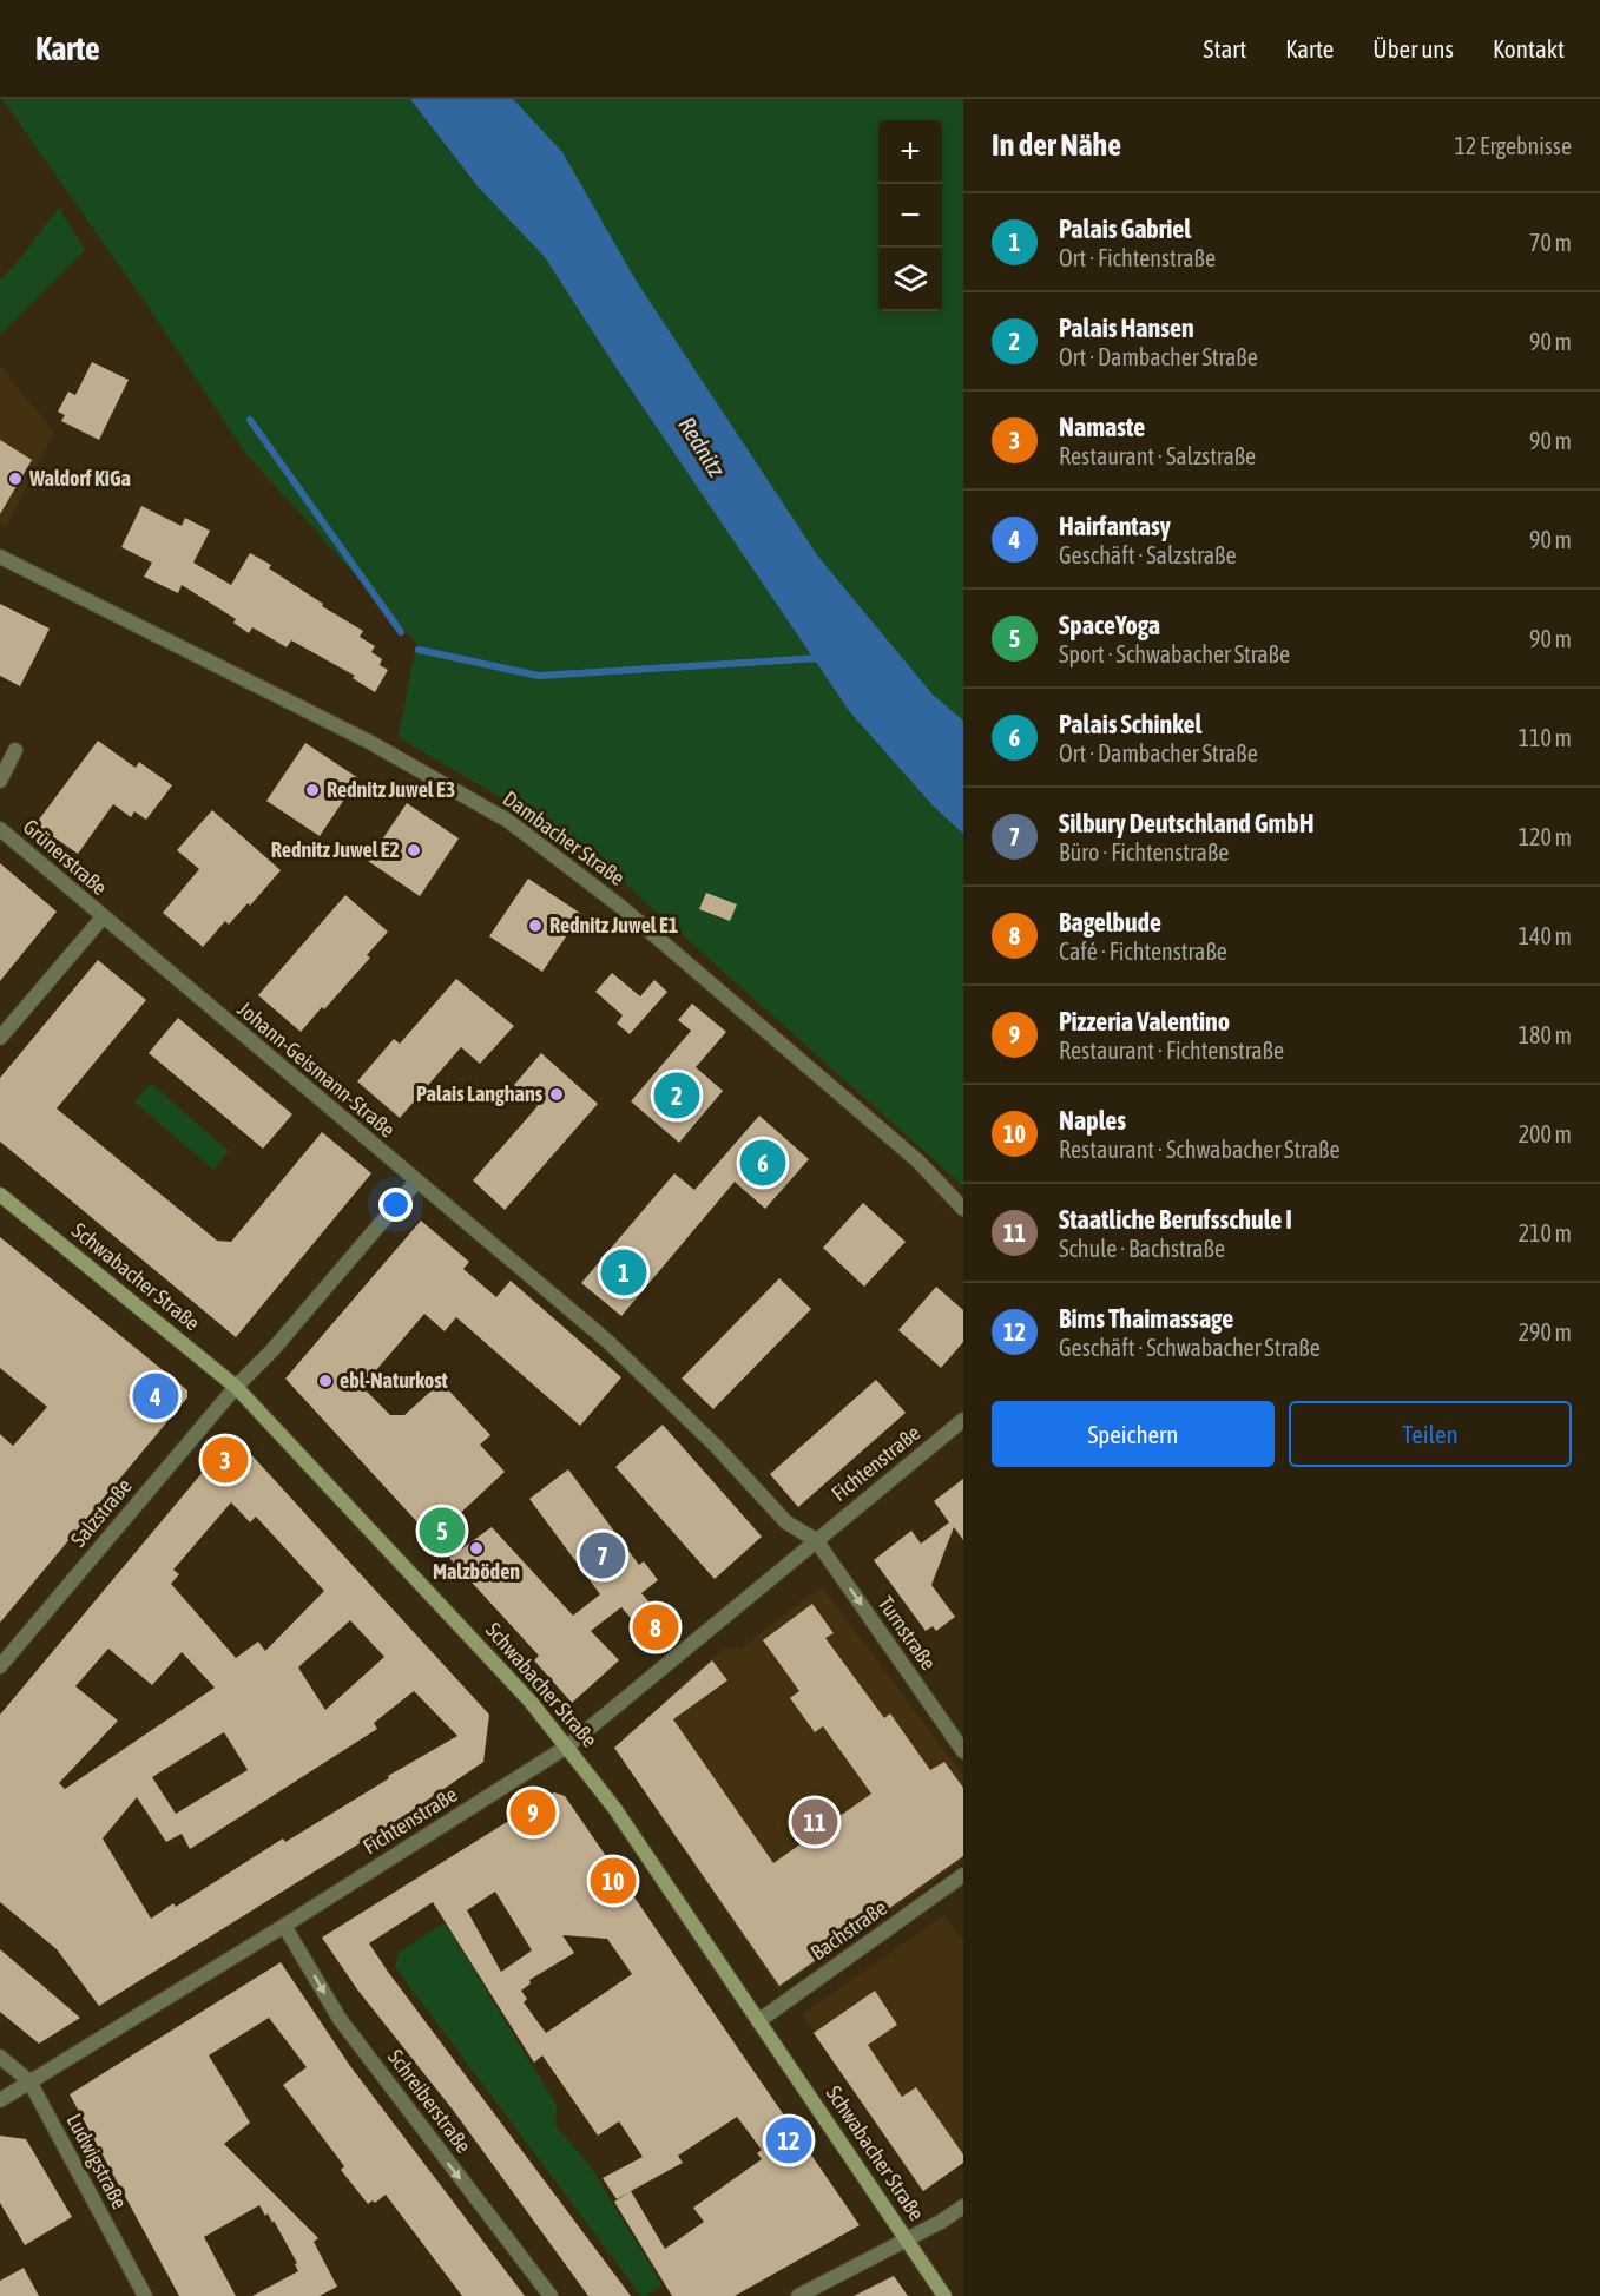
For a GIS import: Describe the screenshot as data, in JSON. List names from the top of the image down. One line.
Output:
{"streets":{"main road":["Schwabacher Straße"],"street":["Dambacher Straße","Grünerstraße","Johann-Geismann-Straße","Fichtenstraße","Salzstraße","Turnstraße","Bachstraße","Schreiberstraße","Ludwigstraße"]},"crossings":[["Grünerstraße","Johann-Geismann-Straße"],["Johann-Geismann-Straße","Fichtenstraße"],["Johann-Geismann-Straße","Turnstraße"],["Schwabacher Straße","Fichtenstraße"],["Schwabacher Straße","Salzstraße"],["Schwabacher Straße","Bachstraße"],["Fichtenstraße","Turnstraße"],["Fichtenstraße","Schreiberstraße"],["Fichtenstraße","Ludwigstraße"]],"one_way":["Turnstraße","Schreiberstraße"],"water":["Rednitz"],"places":["Waldorf KiGa","Rednitz Juwel E3","Rednitz Juwel E2","Rednitz Juwel E1","Palais Langhans","ebl-Naturkost","Malzböden"],"page":{"header":"Karte","nav":["Start","Karte","Über uns","Kontakt"],"heading":["In der Nähe","12 Ergebnisse"],"map_buttons":["+","−"],"list":[{"mark":"1","name":"Palais Gabriel","note":"Ort · Fichtenstraße","value":"70 m"},{"mark":"2","name":"Palais Hansen","note":"Ort · Dambacher Straße","value":"90 m"},{"mark":"3","name":"Namaste","note":"Restaurant · Salzstraße","value":"90 m"},{"mark":"4","name":"Hairfantasy","note":"Geschäft · Salzstraße","value":"90 m"},{"mark":"5","name":"SpaceYoga","note":"Sport · Schwabacher Straße","value":"90 m"},{"mark":"6","name":"Palais Schinkel","note":"Ort · Dambacher Straße","value":"110 m"},{"mark":"7","name":"Silbury Deutschland GmbH","note":"Büro · Fichtenstraße","value":"120 m"},{"mark":"8","name":"Bagelbude","note":"Café · Fichtenstraße","value":"140 m"},{"mark":"9","name":"Pizzeria Valentino","note":"Restaurant · Fichtenstraße","value":"180 m"},{"mark":"10","name":"Naples","note":"Restaurant · Schwabacher Straße","value":"200 m"},{"mark":"11","name":"Staatliche Berufsschule I","note":"Schule · Bachstraße","value":"210 m"},{"mark":"12","name":"Bims Thaimassage","note":"Geschäft · Schwabacher Straße","value":"290 m"}],"pins":["2","6","1","4","3","5","7","8","9","11","10","12"],"buttons":["Speichern","Teilen"]}}
